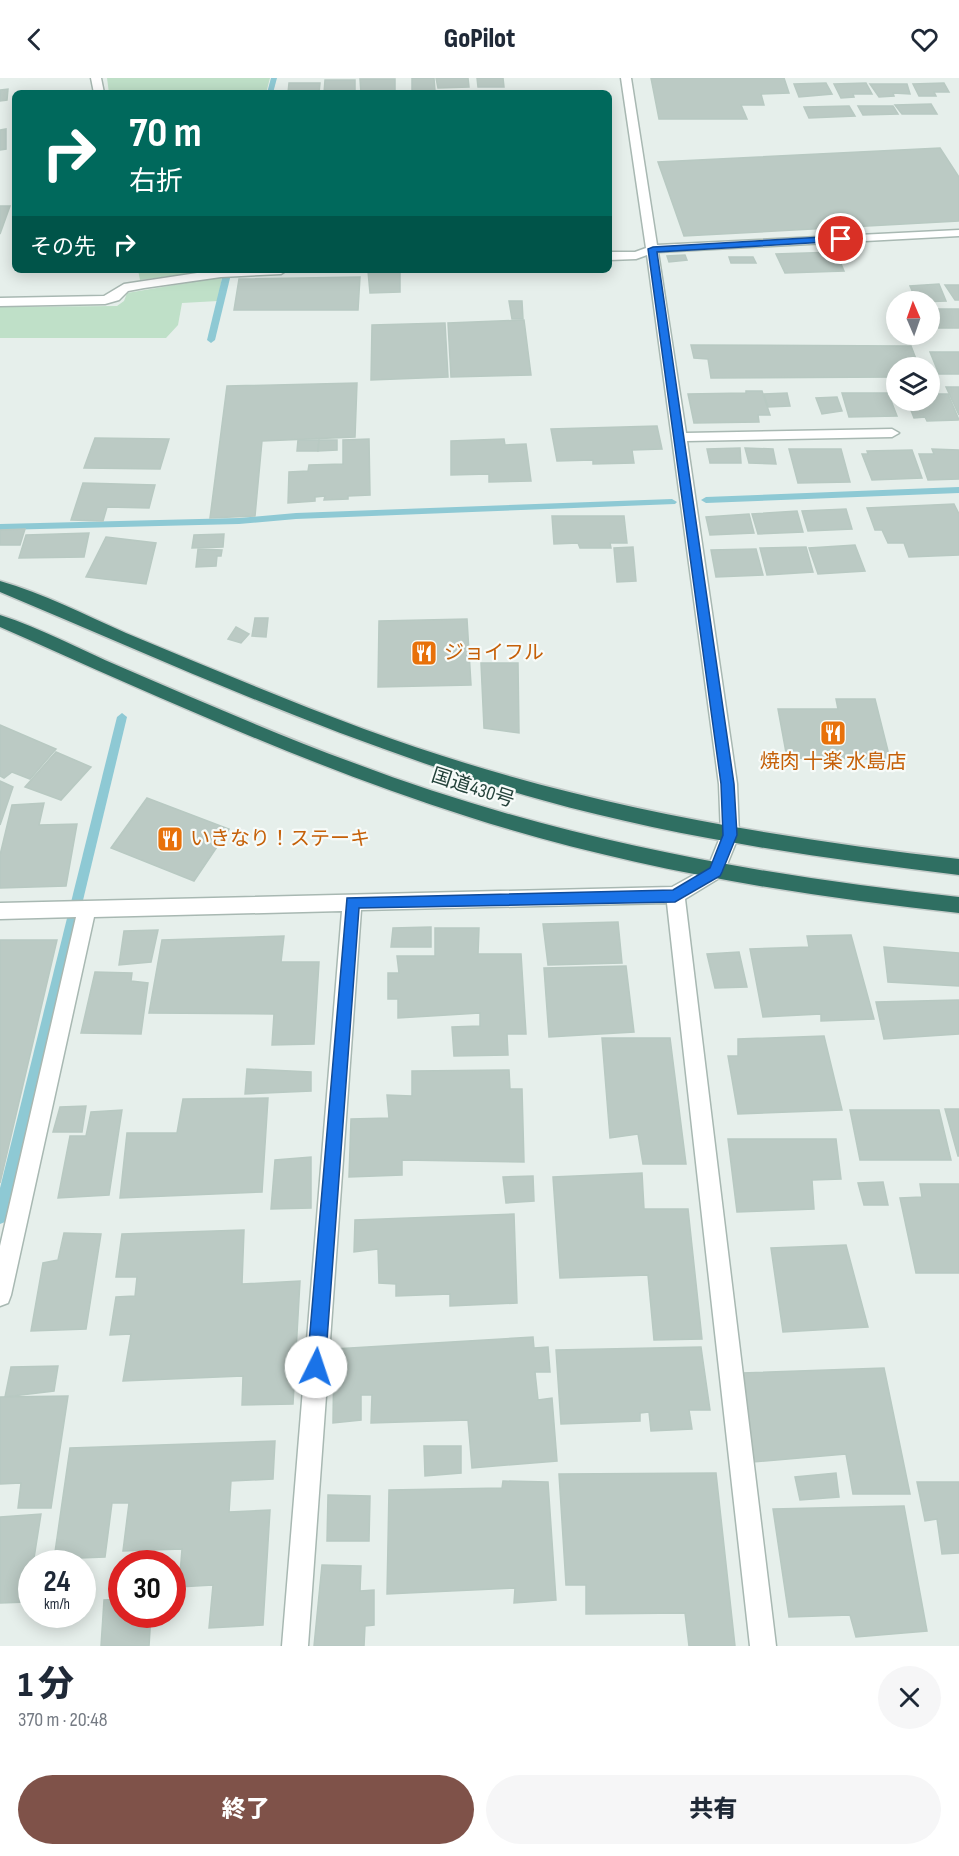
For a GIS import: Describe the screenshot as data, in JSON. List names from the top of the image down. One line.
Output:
{"streets":{"highway":["国道430号"]},"places":{"restaurant":["ジョイフル","焼肉 十楽 水島店","いきなり！ステーキ"]},"north":"top","page":{"header":"GoPilot","turn":["70 m","右折"],"then":"その先","speed":"24 km/h","limit":"30","heading":["1 分","370 m · 20:48"],"buttons":["終了","共有"]}}
